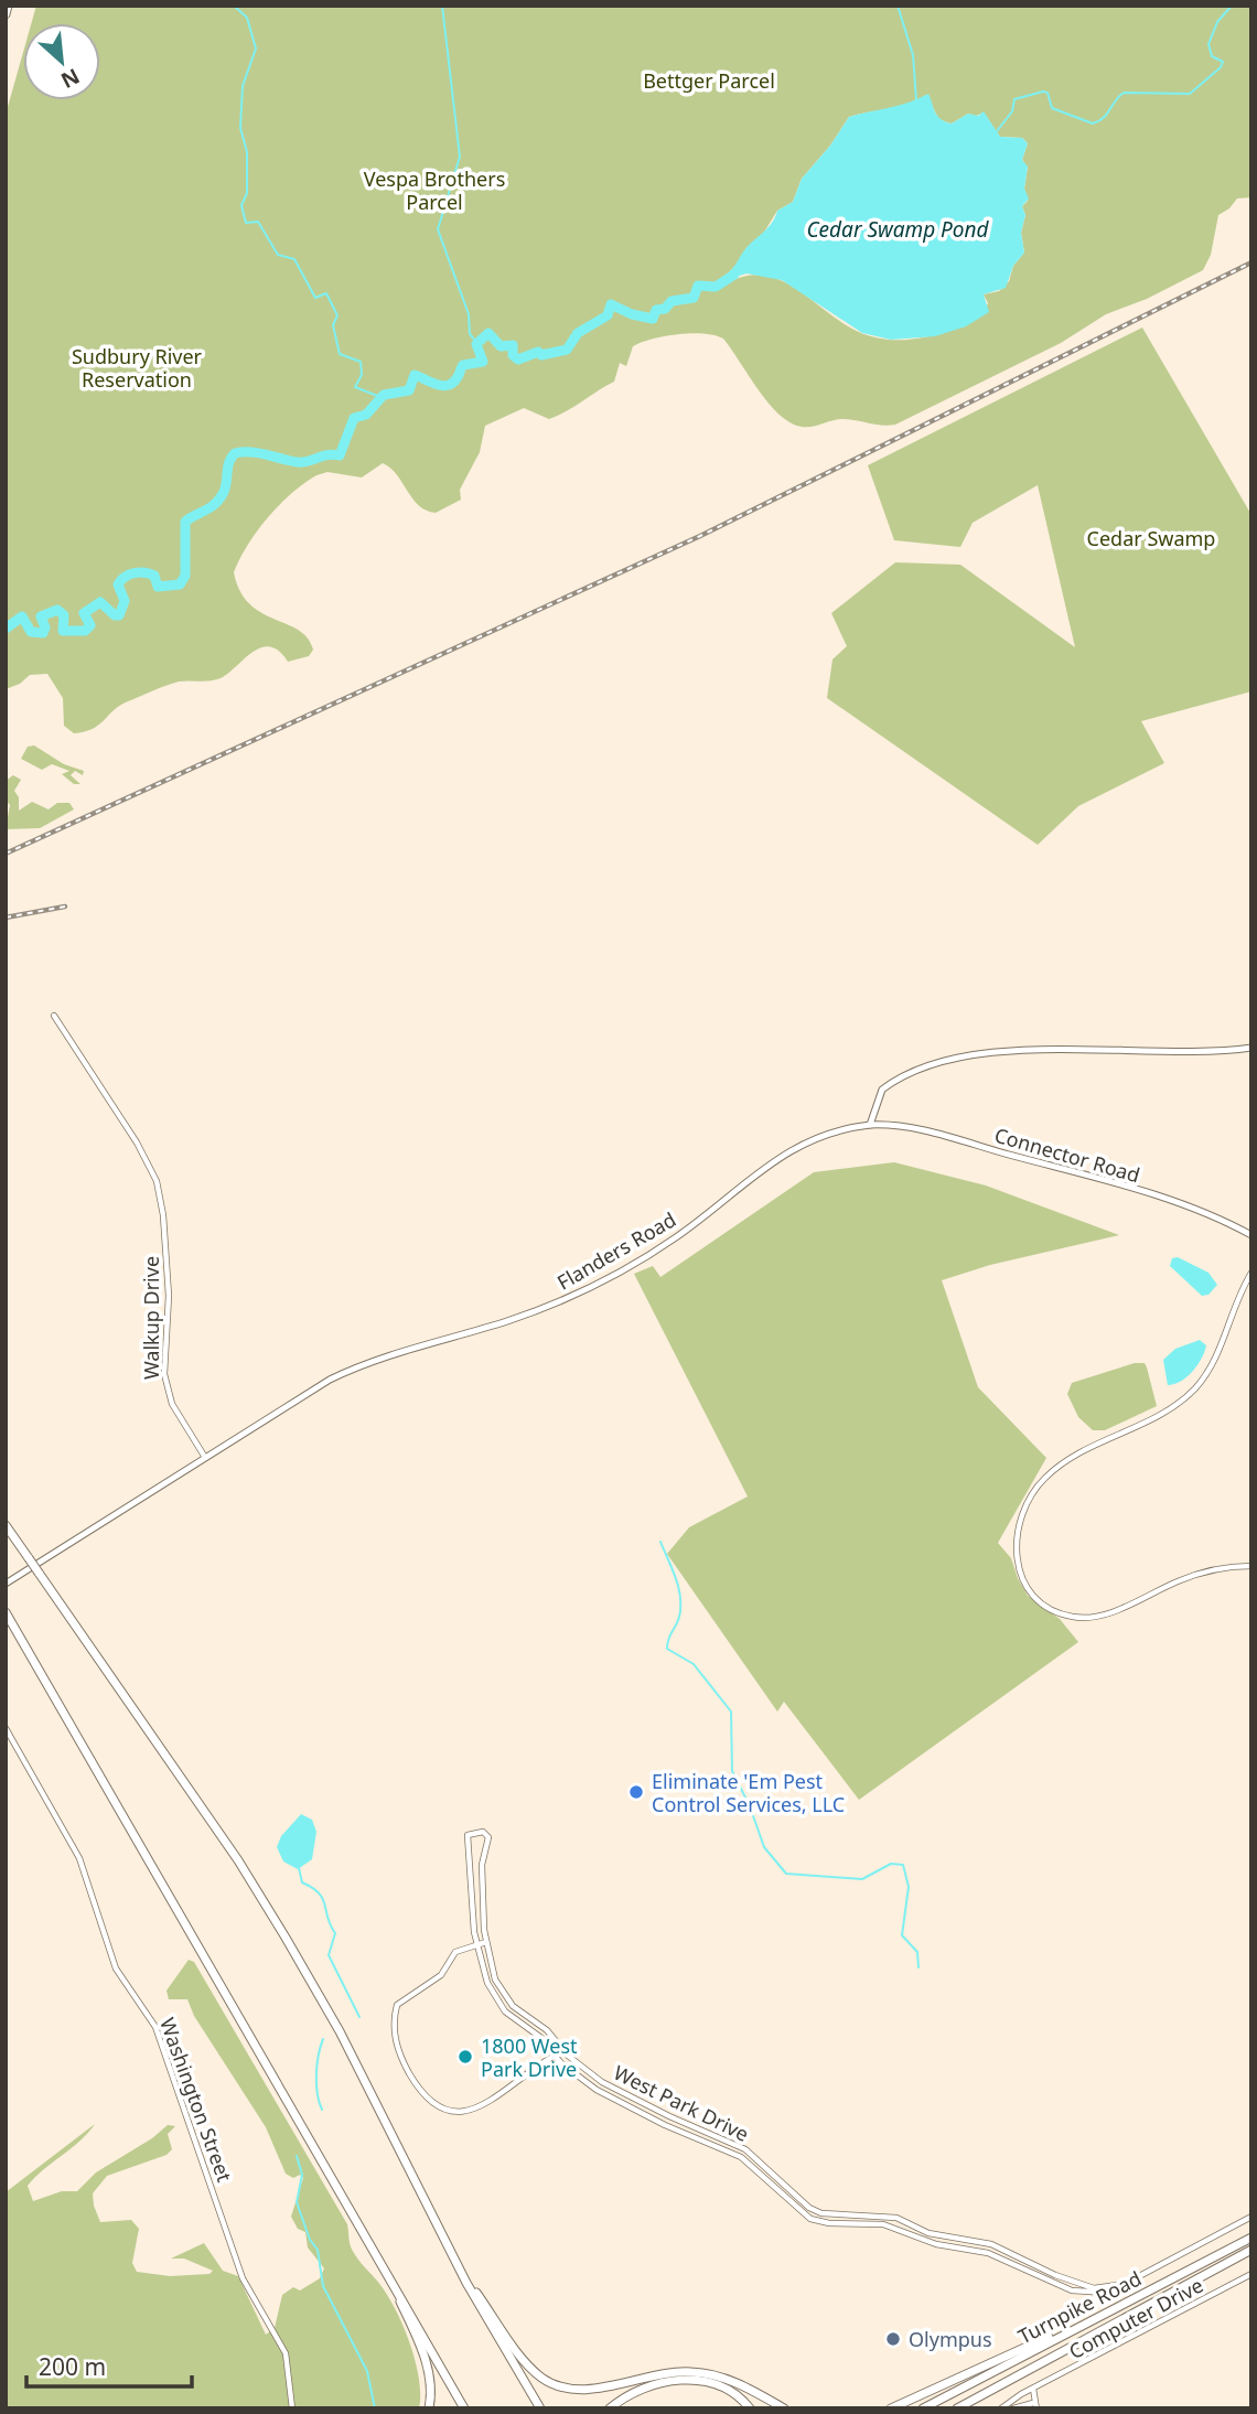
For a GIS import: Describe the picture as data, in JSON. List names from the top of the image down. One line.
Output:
{"streets":{"highway":["Turnpike Road"],"main road":["Connector Road","Flanders Road"],"street":["Walkup Drive","Washington Street","West Park Drive","Computer Drive"]},"crossings":[["Connector Road","Flanders Road"],["Flanders Road","Walkup Drive"]],"water":["Cedar Swamp Pond"],"parks":["Bettger Parcel","Vespa Brothers Parcel","Sudbury River Reservation","Cedar Swamp"],"places":["Eliminate 'Em Pest Control Services, LLC","1800 West Park Drive","Olympus"],"scale_bar":"200 m","north":"bottom right"}
